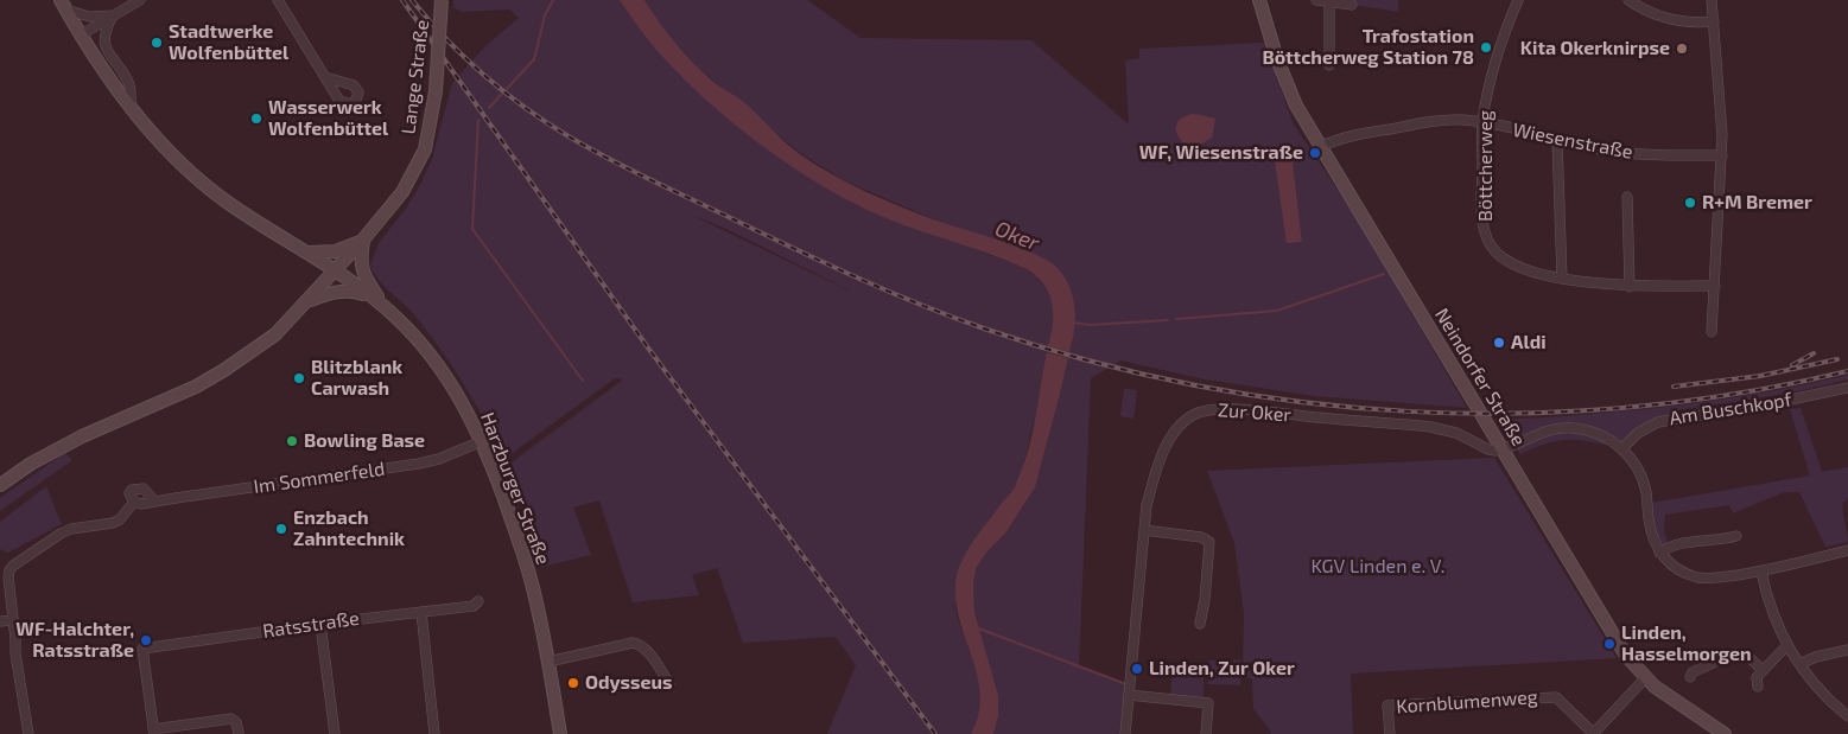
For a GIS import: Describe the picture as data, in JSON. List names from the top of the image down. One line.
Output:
{"streets":{"main road":["Lange Straße","Neindorfer Straße","Harzburger Straße"],"street":["Wiesenstraße","Böttcherweg","Am Buschkopf","Zur Oker","Im Sommerfeld","Ratsstraße","Kornblumenweg"]},"crossings":[["Lange Straße","Harzburger Straße"],["Wiesenstraße","Böttcherweg"],["Wiesenstraße","Neindorfer Straße"],["Neindorfer Straße","Zur Oker"],["Im Sommerfeld","Harzburger Straße"]],"water":["Oker"],"parks":["KGV Linden e. V."],"places":["Stadtwerke Wolfenbüttel","Trafostation Böttcherweg Station 78","Kita Okerknirpse","Wasserwerk Wolfenbüttel","WF, Wiesenstraße","R+M Bremer","Aldi","Blitzblank Carwash","Bowling Base","Enzbach Zahntechnik","WF-Halchter, Ratsstraße","Linden, Hasselmorgen","Linden, Zur Oker","Odysseus"]}
